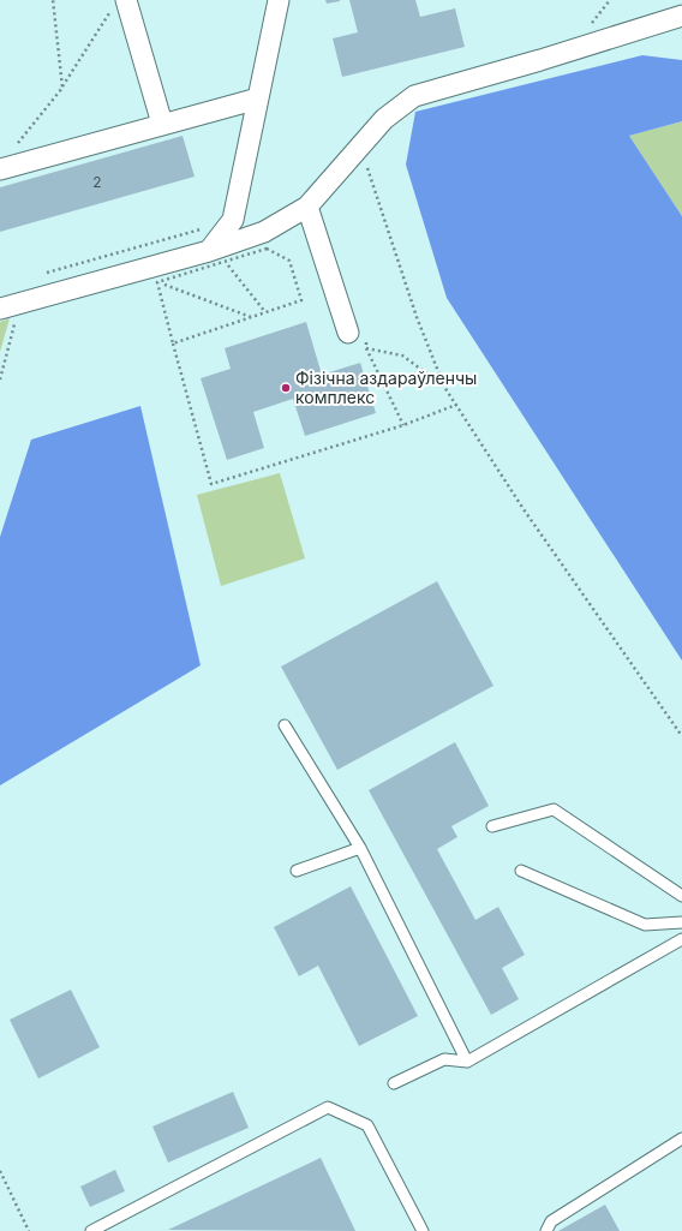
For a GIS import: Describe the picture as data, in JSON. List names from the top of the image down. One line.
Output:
{"places":["Фізічна аздараўленчы комплекс"],"house_numbers":["2"]}
